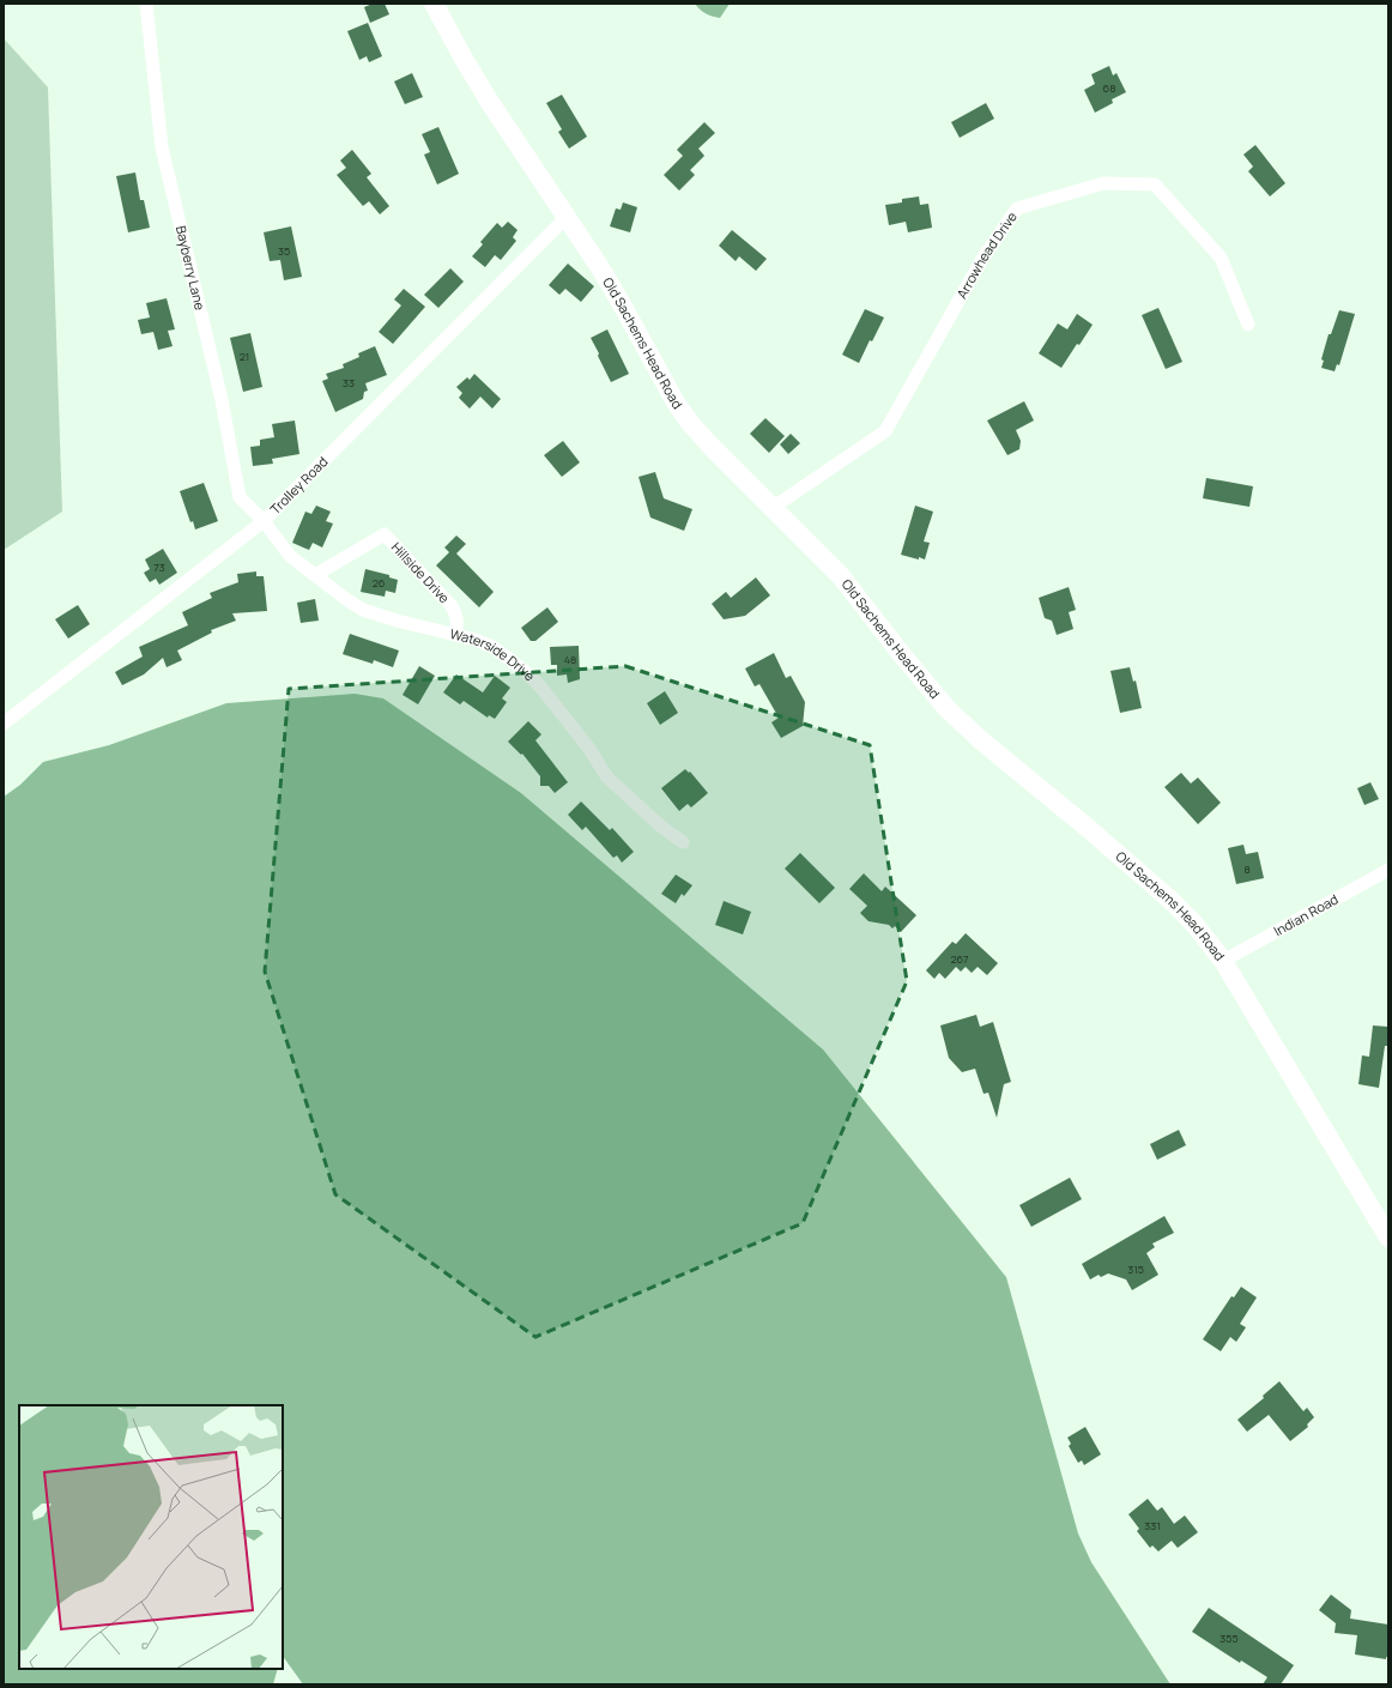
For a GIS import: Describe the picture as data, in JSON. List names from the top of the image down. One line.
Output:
{"streets":{"street":["Arrowhead Drive","Bayberry Lane","Old Sachems Head Road","Trolley Road","Hillside Drive","Waterside Drive","Indian Road"]},"crossings":[["Arrowhead Drive","Old Sachems Head Road"],["Bayberry Lane","Trolley Road"],["Bayberry Lane","Waterside Drive"],["Old Sachems Head Road","Trolley Road"],["Old Sachems Head Road","Indian Road"],["Trolley Road","Waterside Drive"],["Hillside Drive","Waterside Drive"]],"house_numbers":["68","35","21","33","73","26","48","8","267","315","331","355"]}
